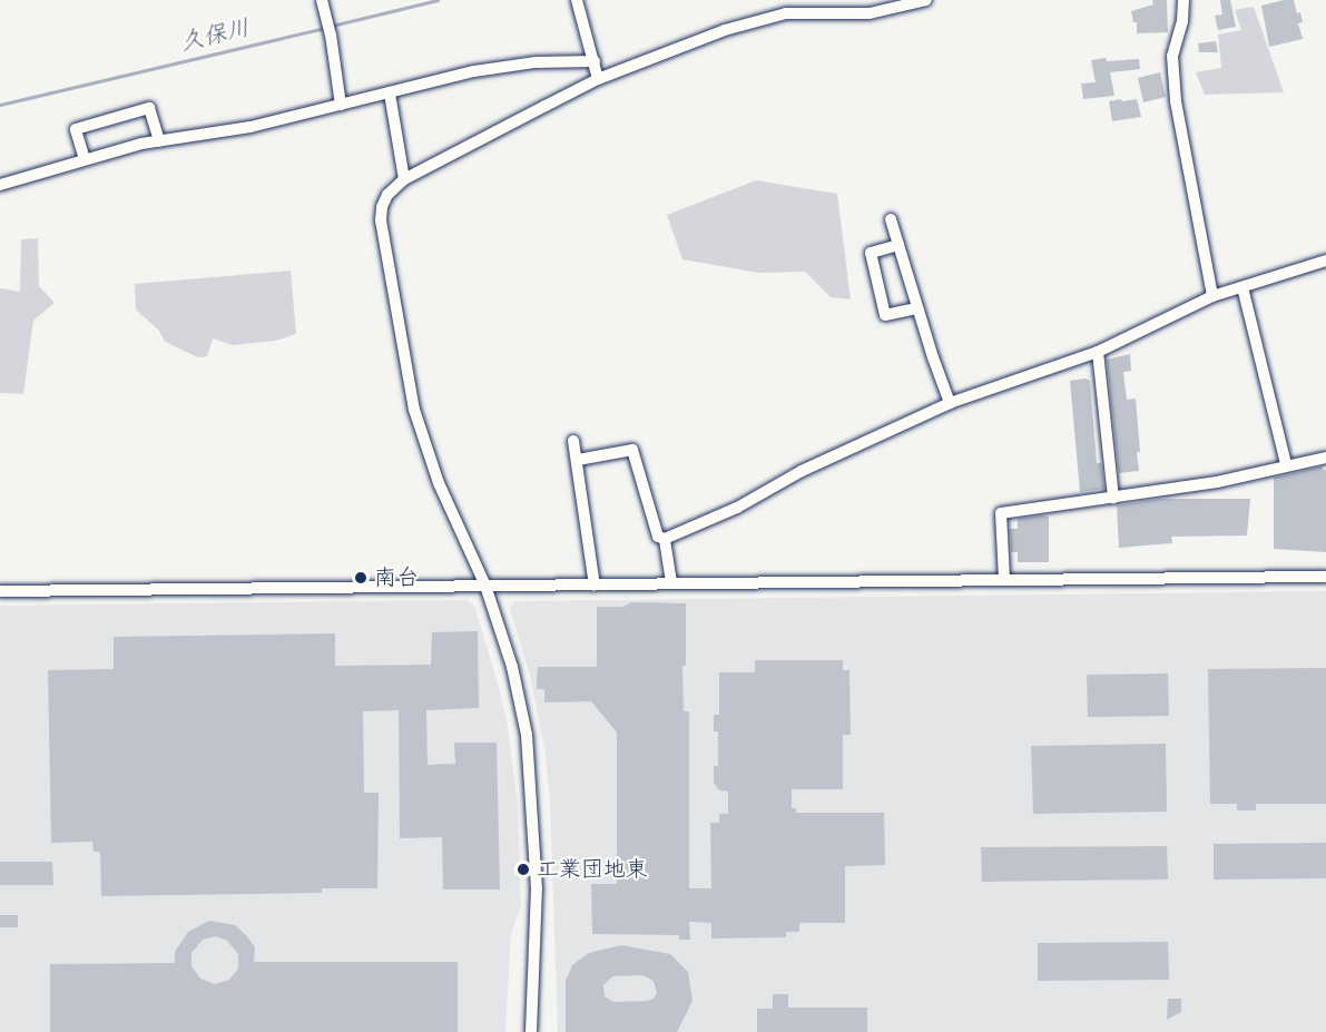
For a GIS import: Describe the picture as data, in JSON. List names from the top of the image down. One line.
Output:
{"water":["久保川"],"places":["南台","工業団地東"]}
